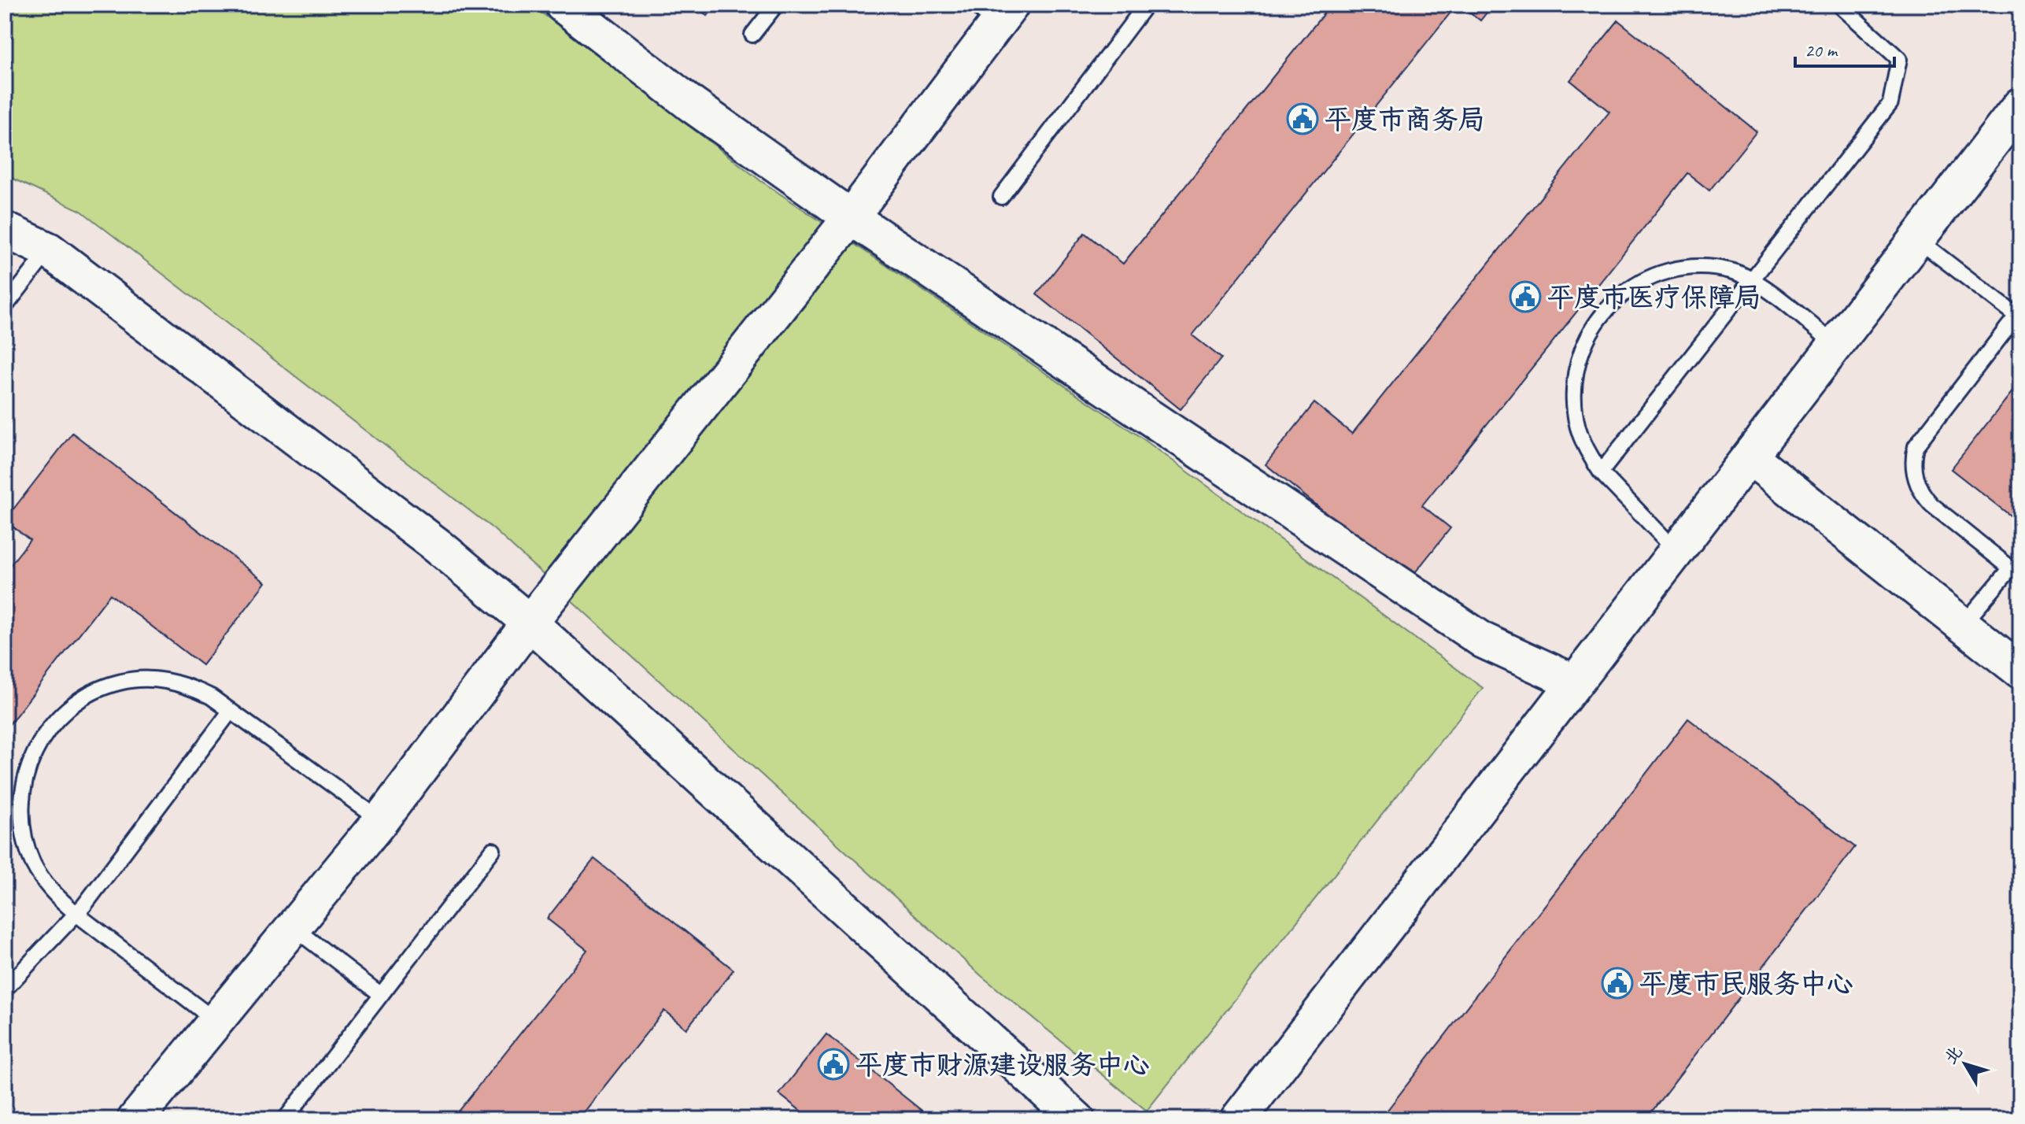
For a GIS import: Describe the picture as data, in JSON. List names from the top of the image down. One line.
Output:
{"places":{"public building":["平度市商务局","平度市医疗保障局","平度市民服务中心","平度市财源建设服务中心"]},"scale_bar":"20 m","north":"top left"}
